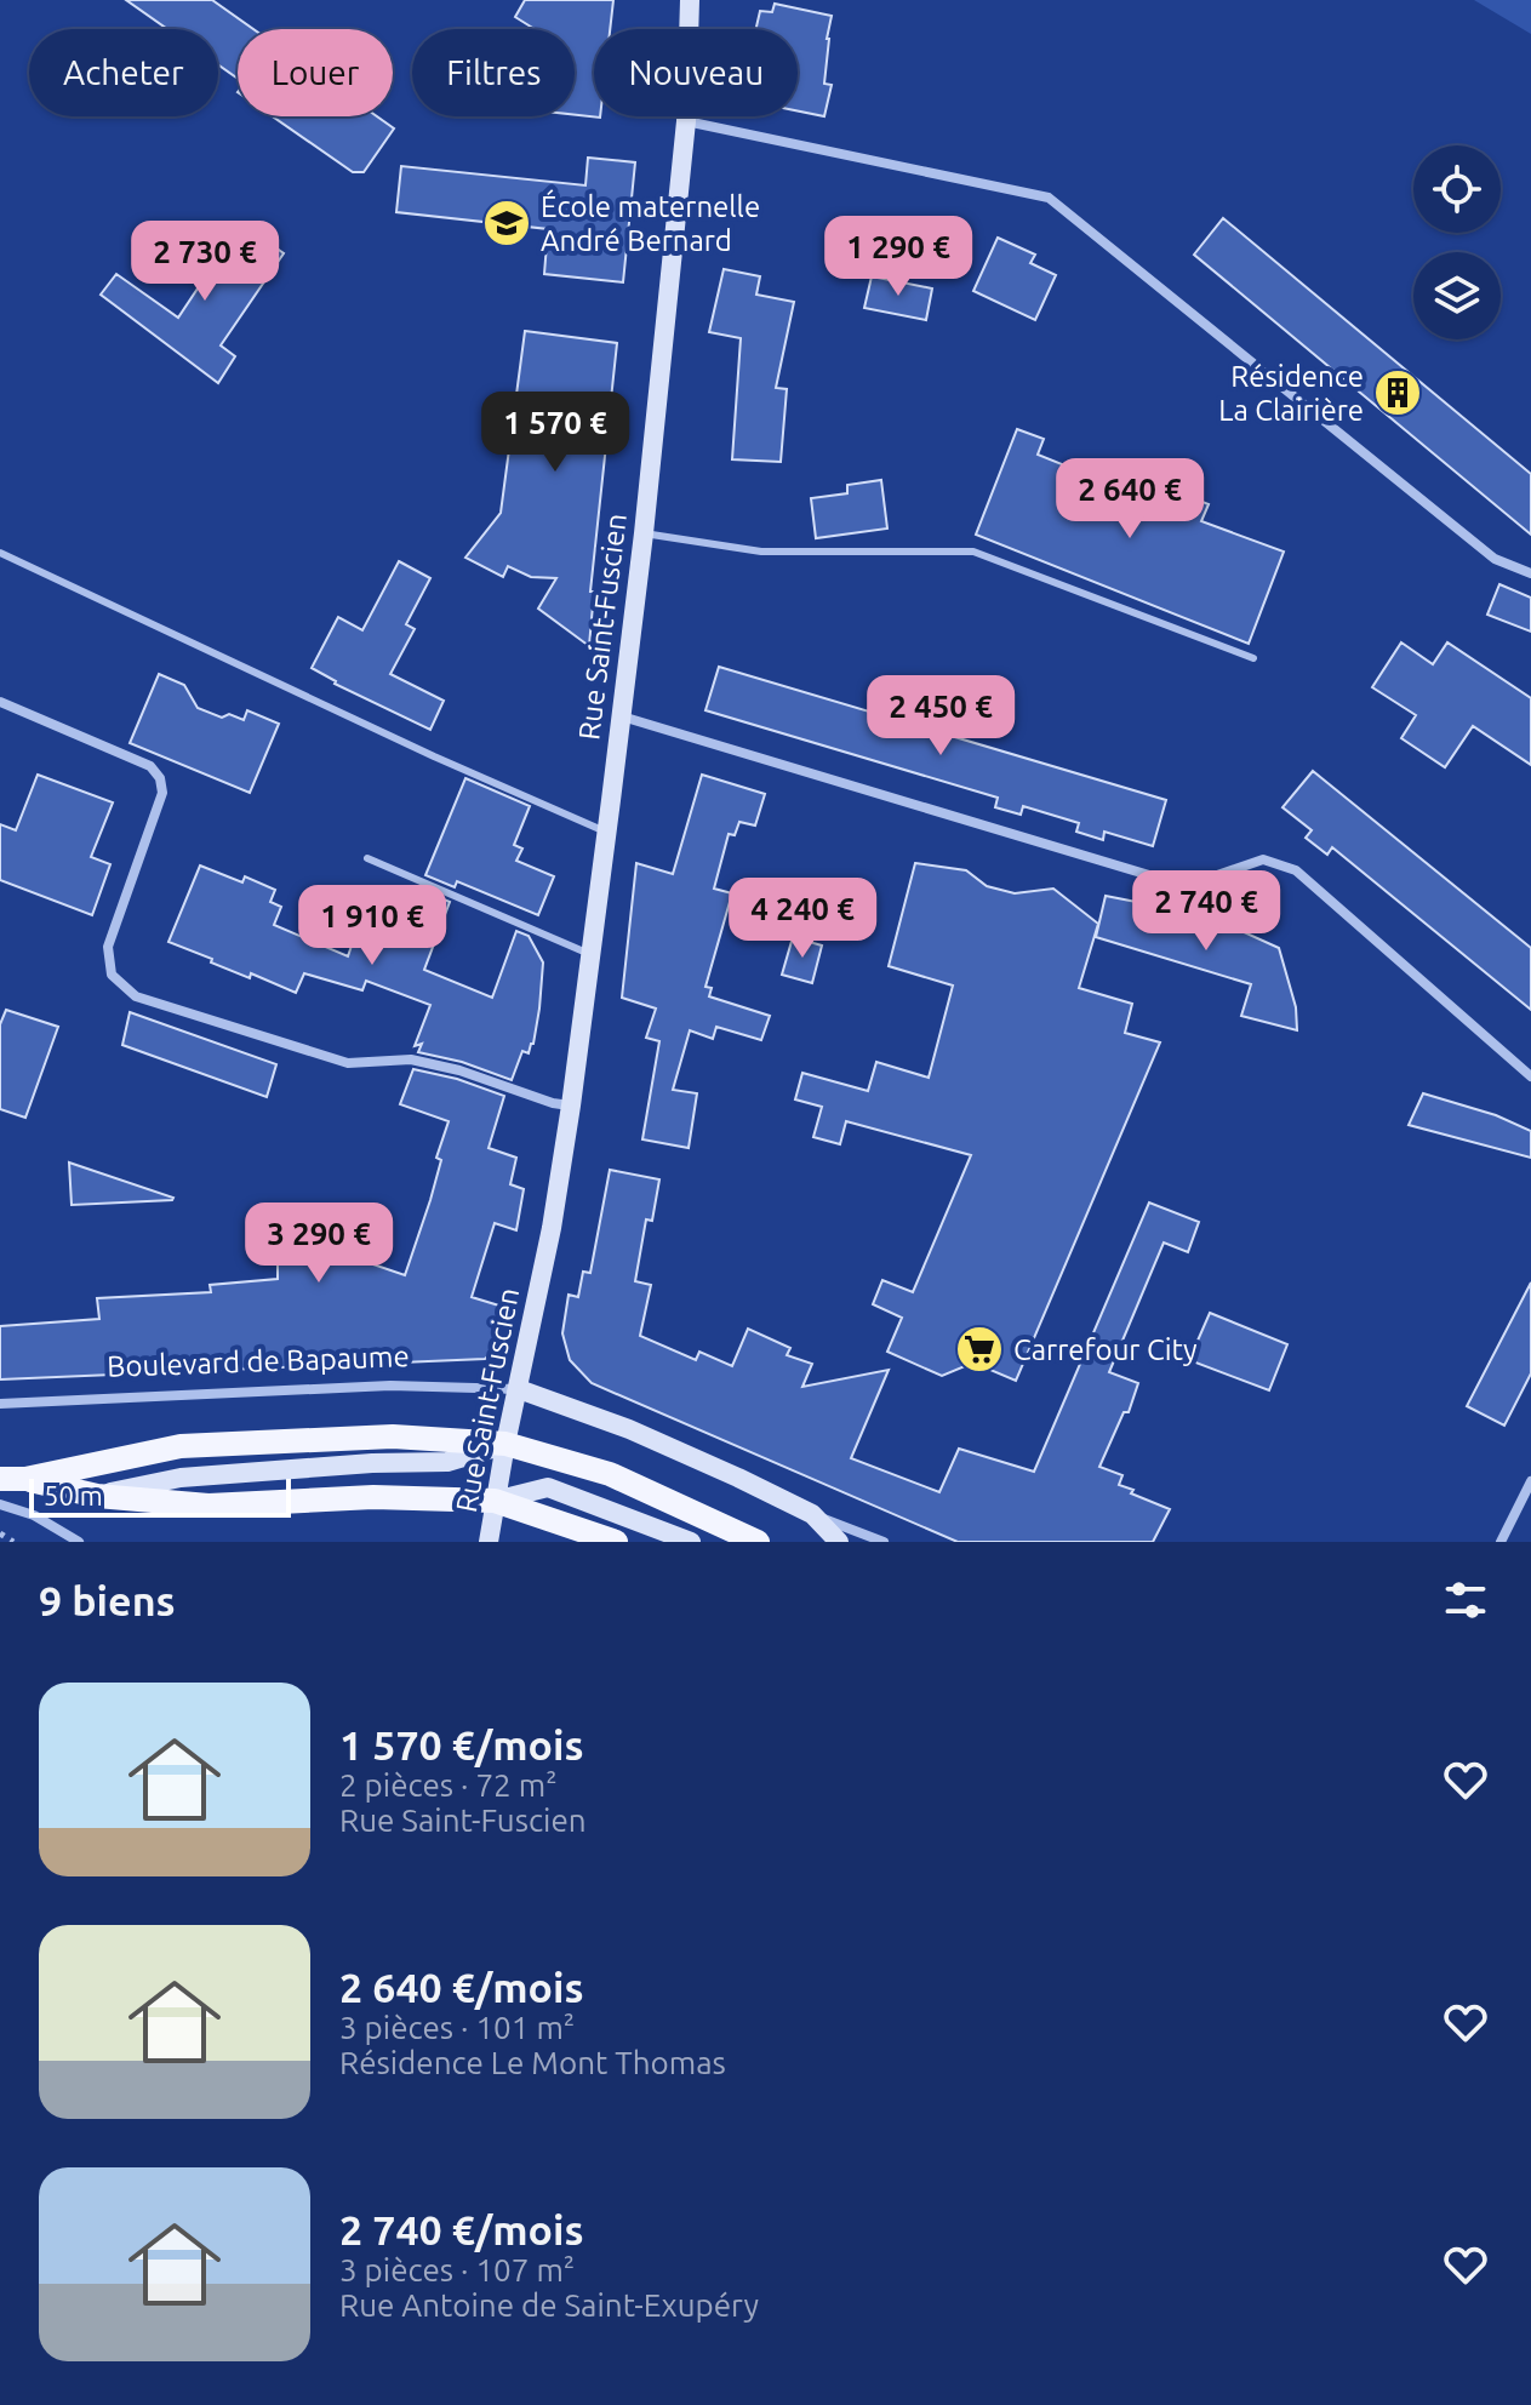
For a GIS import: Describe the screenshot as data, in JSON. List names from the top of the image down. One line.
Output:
{"streets":{"main road":["Rue Saint-Fuscien"],"street":["Boulevard de Bapaume"]},"crossings":[["Rue Saint-Fuscien","Boulevard de Bapaume"]],"places":{"school or university":["École maternelle André Bernard"],"building":["Résidence La Clairière"],"supermarket":["Carrefour City"]},"scale_bar":"50 m","page":{"chip":["Acheter","Louer","Filtres","Nouveau"],"price":["1 290 €","2 730 €","1 570 €","2 640 €","2 450 €","2 740 €","4 240 €","1 910 €","3 290 €"],"scale":"50 m","heading":"9 biens","list":[{"name":"1 570 €/mois","note":"2 pièces · 72 m² · Rue Saint-Fuscien"},{"name":"2 640 €/mois","note":"3 pièces · 101 m² · Résidence Le Mont Thomas"},{"name":"2 740 €/mois","note":"3 pièces · 107 m² · Rue Antoine de Saint-Exupéry"}]}}
